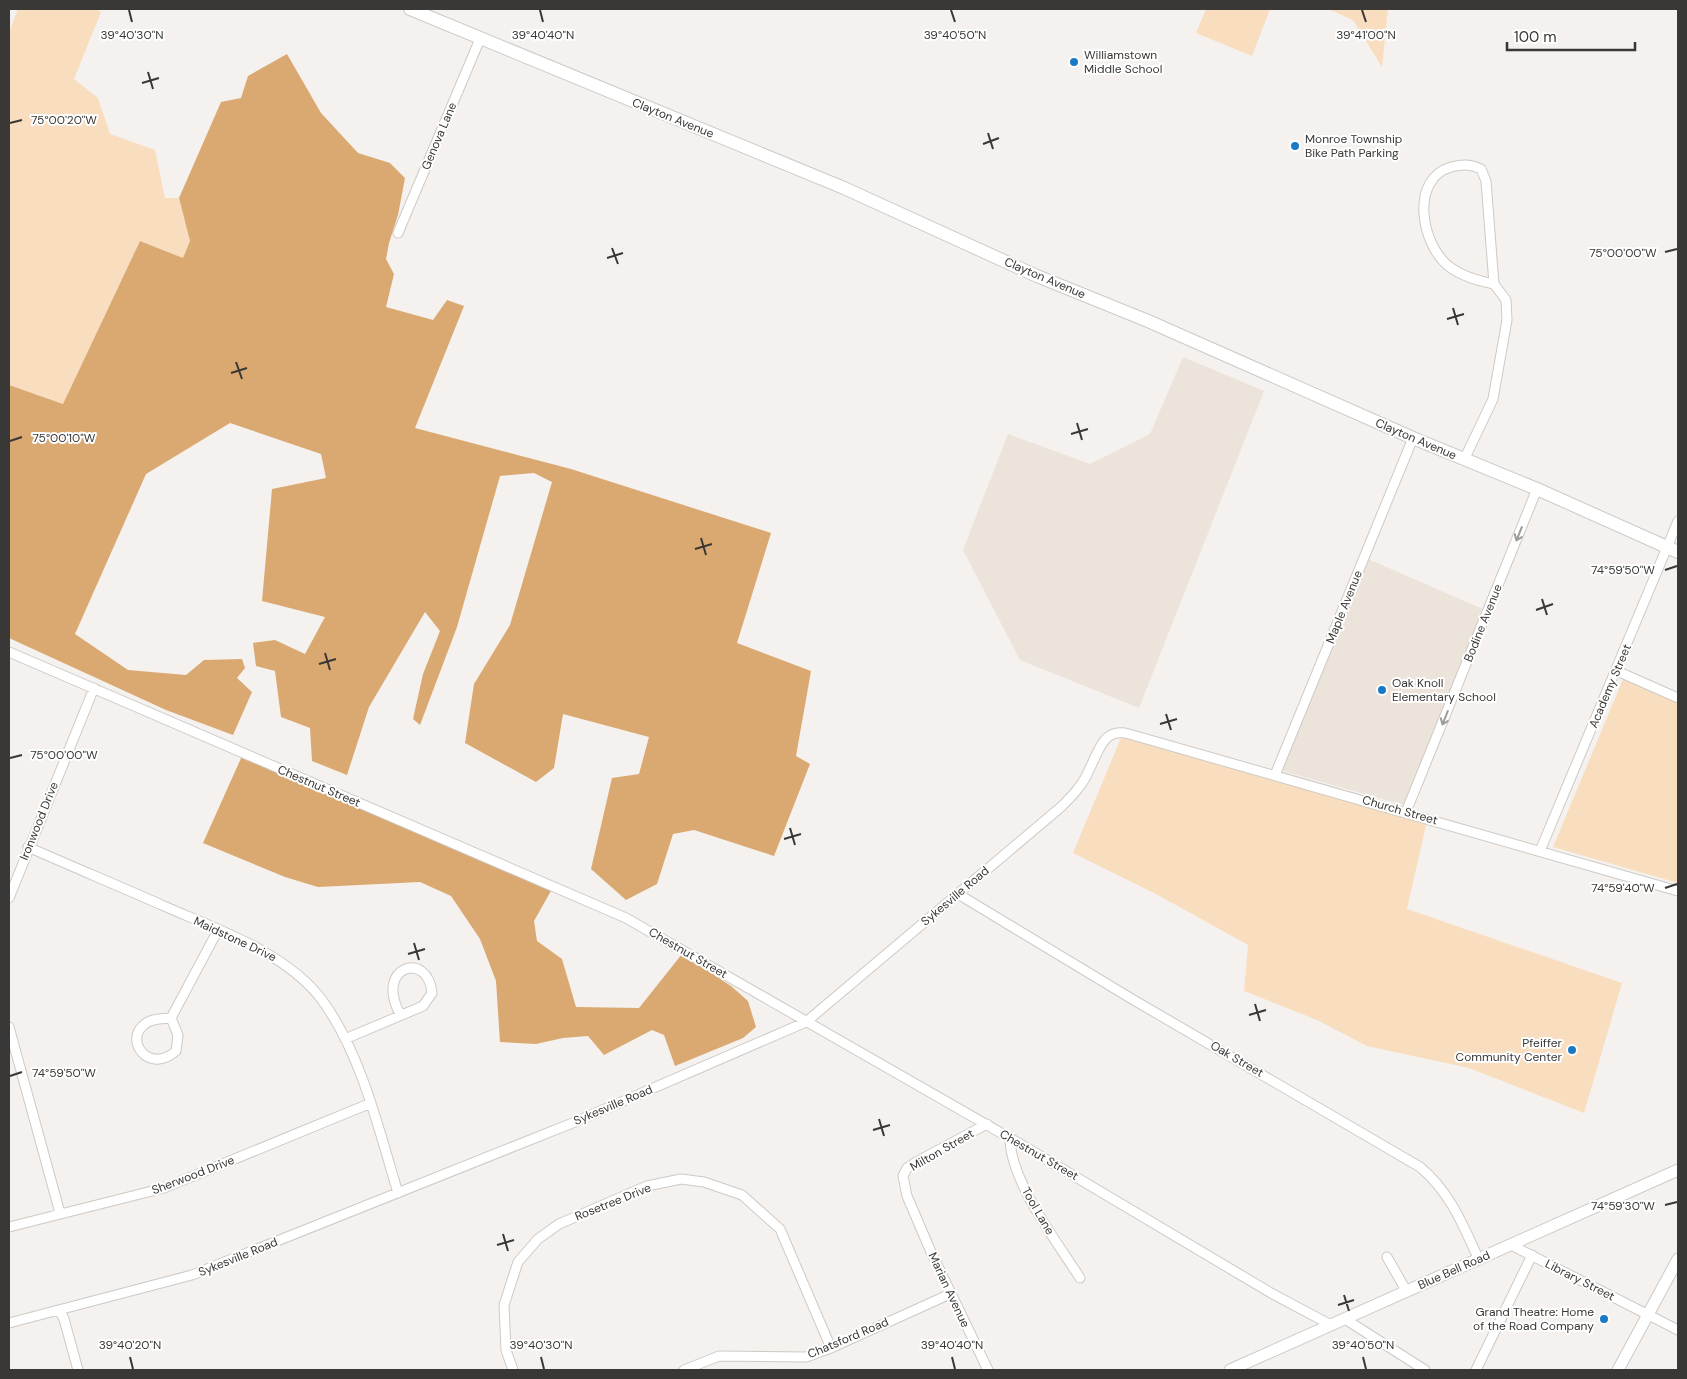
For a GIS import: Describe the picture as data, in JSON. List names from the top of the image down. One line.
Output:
{"streets":{"main road":["Clayton Avenue"],"street":["Genova Lane","Maple Avenue","Bodine Avenue","Academy Street","Chestnut Street","Church Street","Ironwood Drive","Sykesville Road","Maidstone Drive","Oak Street","Milton Street","Sherwood Drive","Rosetree Drive","Tool Lane","Blue Bell Road","Library Street","Marian Avenue","Chatsford Road"]},"crossings":[["Clayton Avenue","Genova Lane"],["Clayton Avenue","Maple Avenue"],["Clayton Avenue","Bodine Avenue"],["Clayton Avenue","Academy Street"],["Maple Avenue","Church Street"],["Bodine Avenue","Church Street"],["Academy Street","Church Street"],["Chestnut Street","Ironwood Drive"],["Chestnut Street","Sykesville Road"],["Chestnut Street","Milton Street"],["Chestnut Street","Tool Lane"],["Chestnut Street","Blue Bell Road"],["Church Street","Sykesville Road"],["Ironwood Drive","Maidstone Drive"],["Sykesville Road","Maidstone Drive"],["Sykesville Road","Oak Street"],["Maidstone Drive","Sherwood Drive"],["Oak Street","Blue Bell Road"],["Milton Street","Marian Avenue"],["Rosetree Drive","Chatsford Road"],["Blue Bell Road","Library Street"],["Marian Avenue","Chatsford Road"]],"one_way":["Bodine Avenue"],"places":["Williamstown Middle School","Monroe Township Bike Path Parking","Oak Knoll Elementary School","Pfeiffer Community Center","Grand Theatre: Home of the Road Company"],"scale_bar":"100 m","coordinates":["39°40'30\"N","39°40'40\"N","39°40'50\"N","39°41'00\"N","75°00'20\"W","75°00'00\"W","75°00'10\"W","74°59'50\"W","74°59'40\"W","74°59'30\"W","39°40'20\"N"]}
